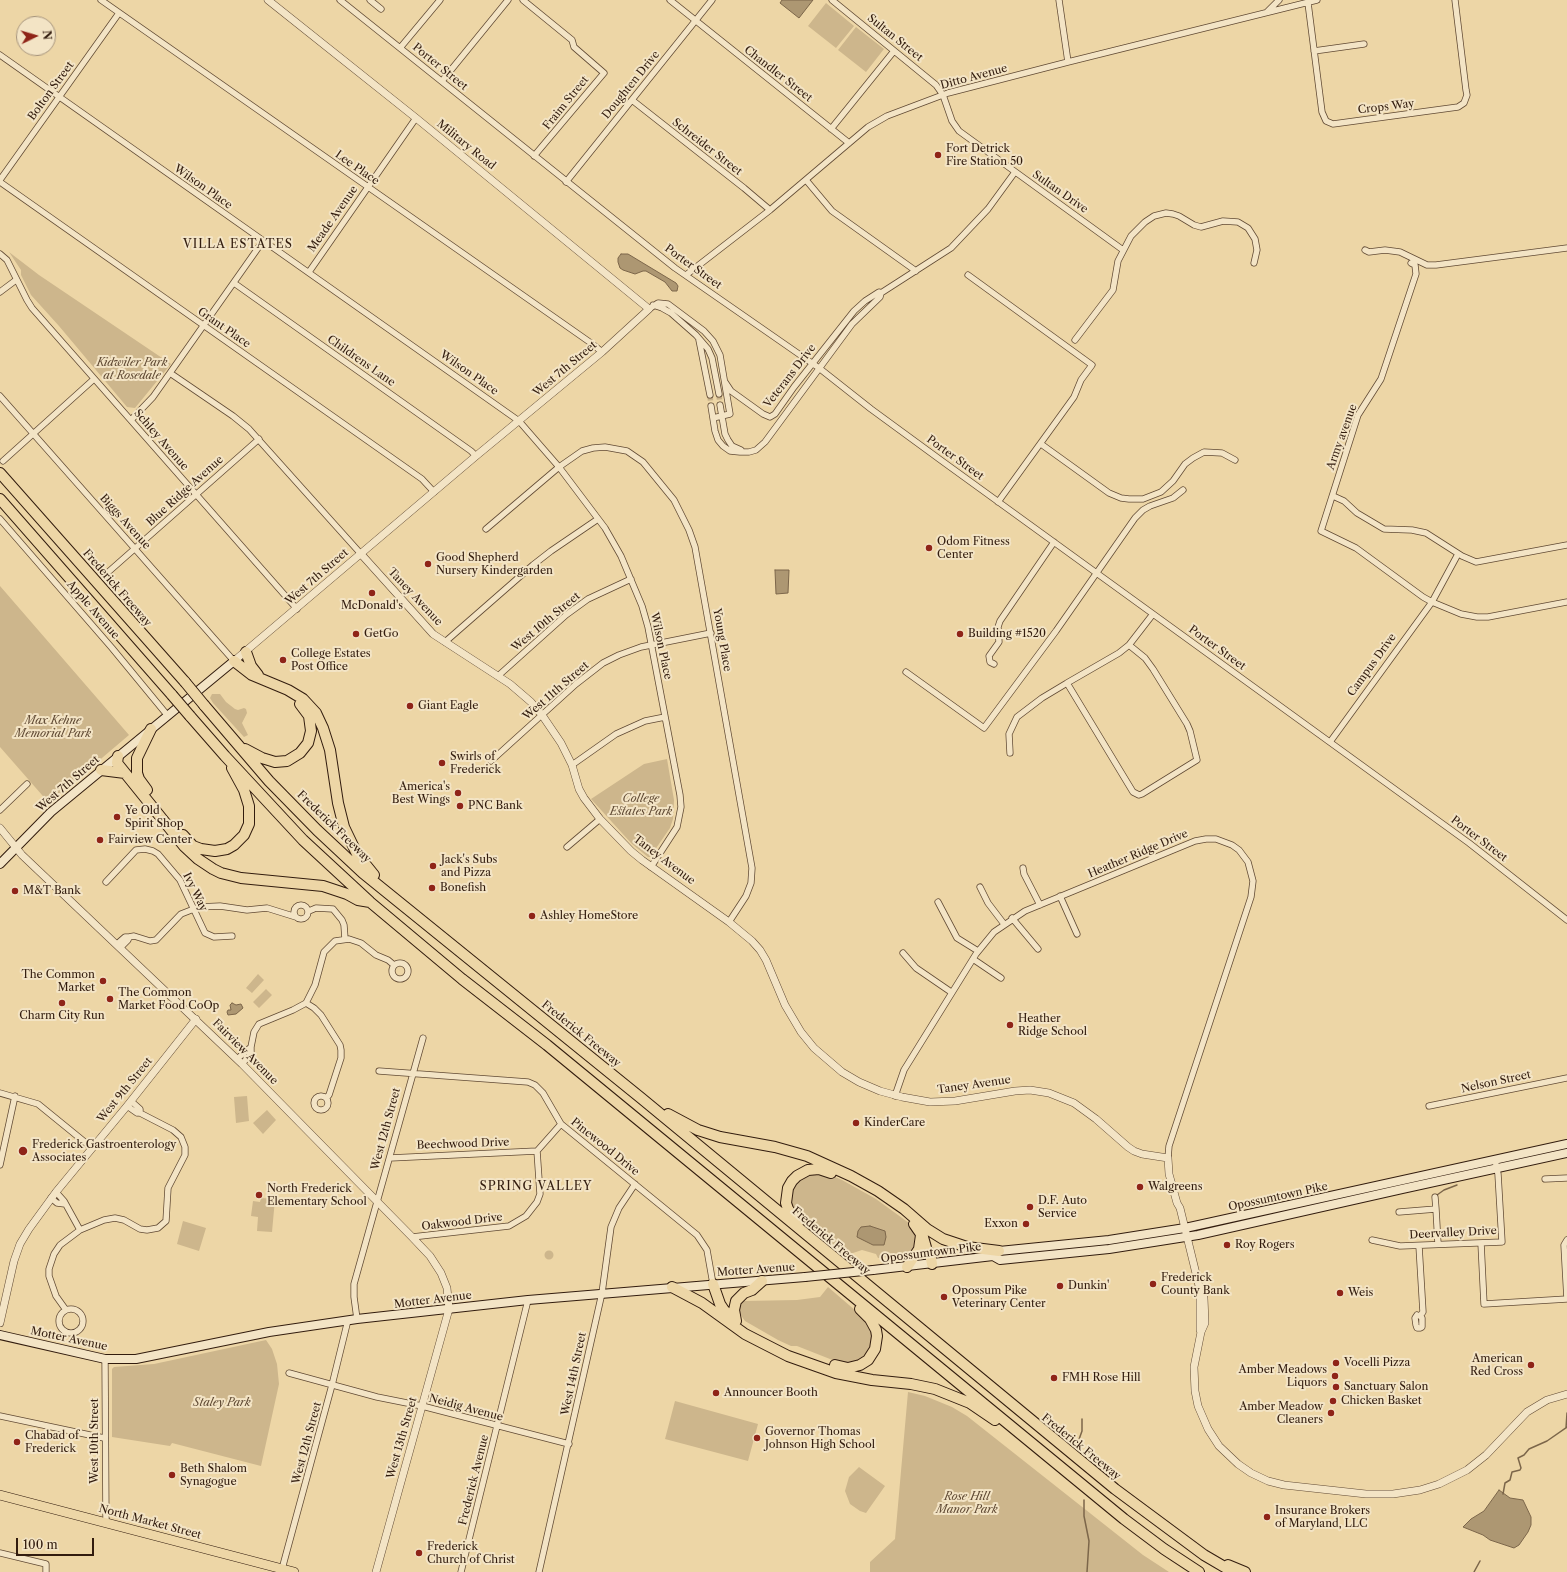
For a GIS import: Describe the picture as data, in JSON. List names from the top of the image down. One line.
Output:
{"streets":{"highway":["Frederick Freeway"],"main road":["West 7th Street","Opossumtown Pike","Motter Avenue","North Market Street"],"street":["Sultan Street","Porter Street","Chandler Street","Ditto Avenue","Doughten Drive","Bolton Street","Fraim Street","Crops Way","Military Road","Schreider Street","Lee Place","Wilson Place","Sultan Drive","Meade Avenue","Grant Place","Childrens Lane","Veterans Drive","Army avenue","Schley Avenue","Blue Ridge Avenue","Biggs Avenue","Taney Avenue","Apple Avenue","West 10th Street","Young Place","Campus Drive","West 11th Street","Heather Ridge Drive","Ivy Way","Fairview Avenue","Nelson Street","West 9th Street","West 12th Street","Beechwood Drive","Pinewood Drive","Oakwood Drive","Deervalley Drive","West 14th Street","Neidig Avenue","West 13th Street","Frederick Avenue"]},"crossings":[["Sultan Street","Ditto Avenue"],["Sultan Street","Sultan Drive"],["Porter Street","Ditto Avenue"],["Porter Street","Doughten Drive"],["Porter Street","Fraim Street"],["Porter Street","Veterans Drive"],["Porter Street","Campus Drive"],["Chandler Street","Ditto Avenue"],["Chandler Street","Doughten Drive"],["Ditto Avenue","Crops Way"],["Ditto Avenue","Schreider Street"],["Ditto Avenue","Sultan Drive"],["Doughten Drive","Schreider Street"],["Bolton Street","Lee Place"],["Bolton Street","Wilson Place"],["Bolton Street","Grant Place"],["Military Road","Meade Avenue"],["Military Road","West 7th Street"],["Lee Place","Meade Avenue"],["Lee Place","West 7th Street"],["Wilson Place","Meade Avenue"],["Wilson Place","West 7th Street"],["Wilson Place","Taney Avenue"],["Wilson Place","West 10th Street"],["Wilson Place","Young Place"],["Wilson Place","West 11th Street"],["Sultan Drive","Veterans Drive"],["Grant Place","West 7th Street"],["Childrens Lane","West 7th Street"],["West 7th Street","Schley Avenue"],["West 7th Street","Biggs Avenue"],["West 7th Street","Taney Avenue"],["West 7th Street","Apple Avenue"],["West 7th Street","Fairview Avenue"],["Army avenue","Campus Drive"],["Schley Avenue","Blue Ridge Avenue"],["Blue Ridge Avenue","Biggs Avenue"],["Blue Ridge Avenue","Taney Avenue"],["Taney Avenue","West 10th Street"],["Taney Avenue","Young Place"],["Taney Avenue","West 11th Street"],["Taney Avenue","Heather Ridge Drive"],["West 10th Street","Motter Avenue"],["West 10th Street","North Market Street"],["Young Place","West 11th Street"],["Fairview Avenue","West 9th Street"],["Fairview Avenue","West 12th Street"],["Fairview Avenue","Oakwood Drive"],["Fairview Avenue","Motter Avenue"],["Fairview Avenue","West 13th Street"],["West 12th Street","Beechwood Drive"],["West 12th Street","Pinewood Drive"],["West 12th Street","Motter Avenue"],["West 12th Street","Neidig Avenue"],["West 12th Street","North Market Street"],["Beechwood Drive","Oakwood Drive"],["Pinewood Drive","Motter Avenue"],["Pinewood Drive","West 14th Street"],["Opossumtown Pike","Deervalley Drive"],["Opossumtown Pike","Motter Avenue"],["Motter Avenue","West 14th Street"],["Motter Avenue","West 13th Street"],["Motter Avenue","Frederick Avenue"],["West 14th Street","Neidig Avenue"],["Neidig Avenue","West 13th Street"],["Neidig Avenue","Frederick Avenue"]],"districts":["VILLA ESTATES","SPRING VALLEY"],"parks":["Kidwiler Park at Rosedale","Max Kehne Memorial Park","College Estates Park","Staley Park","Rose Hill Manor Park"],"places":["Fort Detrick Fire Station 50","Odom Fitness Center","Good Shepherd Nursery Kindergarden","McDonald's","GetGo","Building #1520","College Estates Post Office","Giant Eagle","Swirls of Frederick","America's Best Wings","PNC Bank","Ye Old Spirit Shop","Fairview Center","Jack's Subs and Pizza","Bonefish","M&T Bank","Ashley HomeStore","The Common Market","The Common Market Food CoOp","Charm City Run","Heather Ridge School","KinderCare","Frederick Gastroenterology Associates","Walgreens","North Frederick Elementary School","D.F. Auto Service","Exxon","Roy Rogers","Frederick County Bank","Dunkin'","Weis","Opossum Pike Veterinary Center","Vocelli Pizza","American Red Cross","Amber Meadows Liquors","FMH Rose Hill","Sanctuary Salon","Announcer Booth","Chicken Basket","Amber Meadow Cleaners","Governor Thomas Johnson High School","Chabad of Frederick","Beth Shalom Synagogue","Insurance Brokers of Maryland, LLC","Frederick Church of Christ"],"scale_bar":"100 m","north":"right"}
